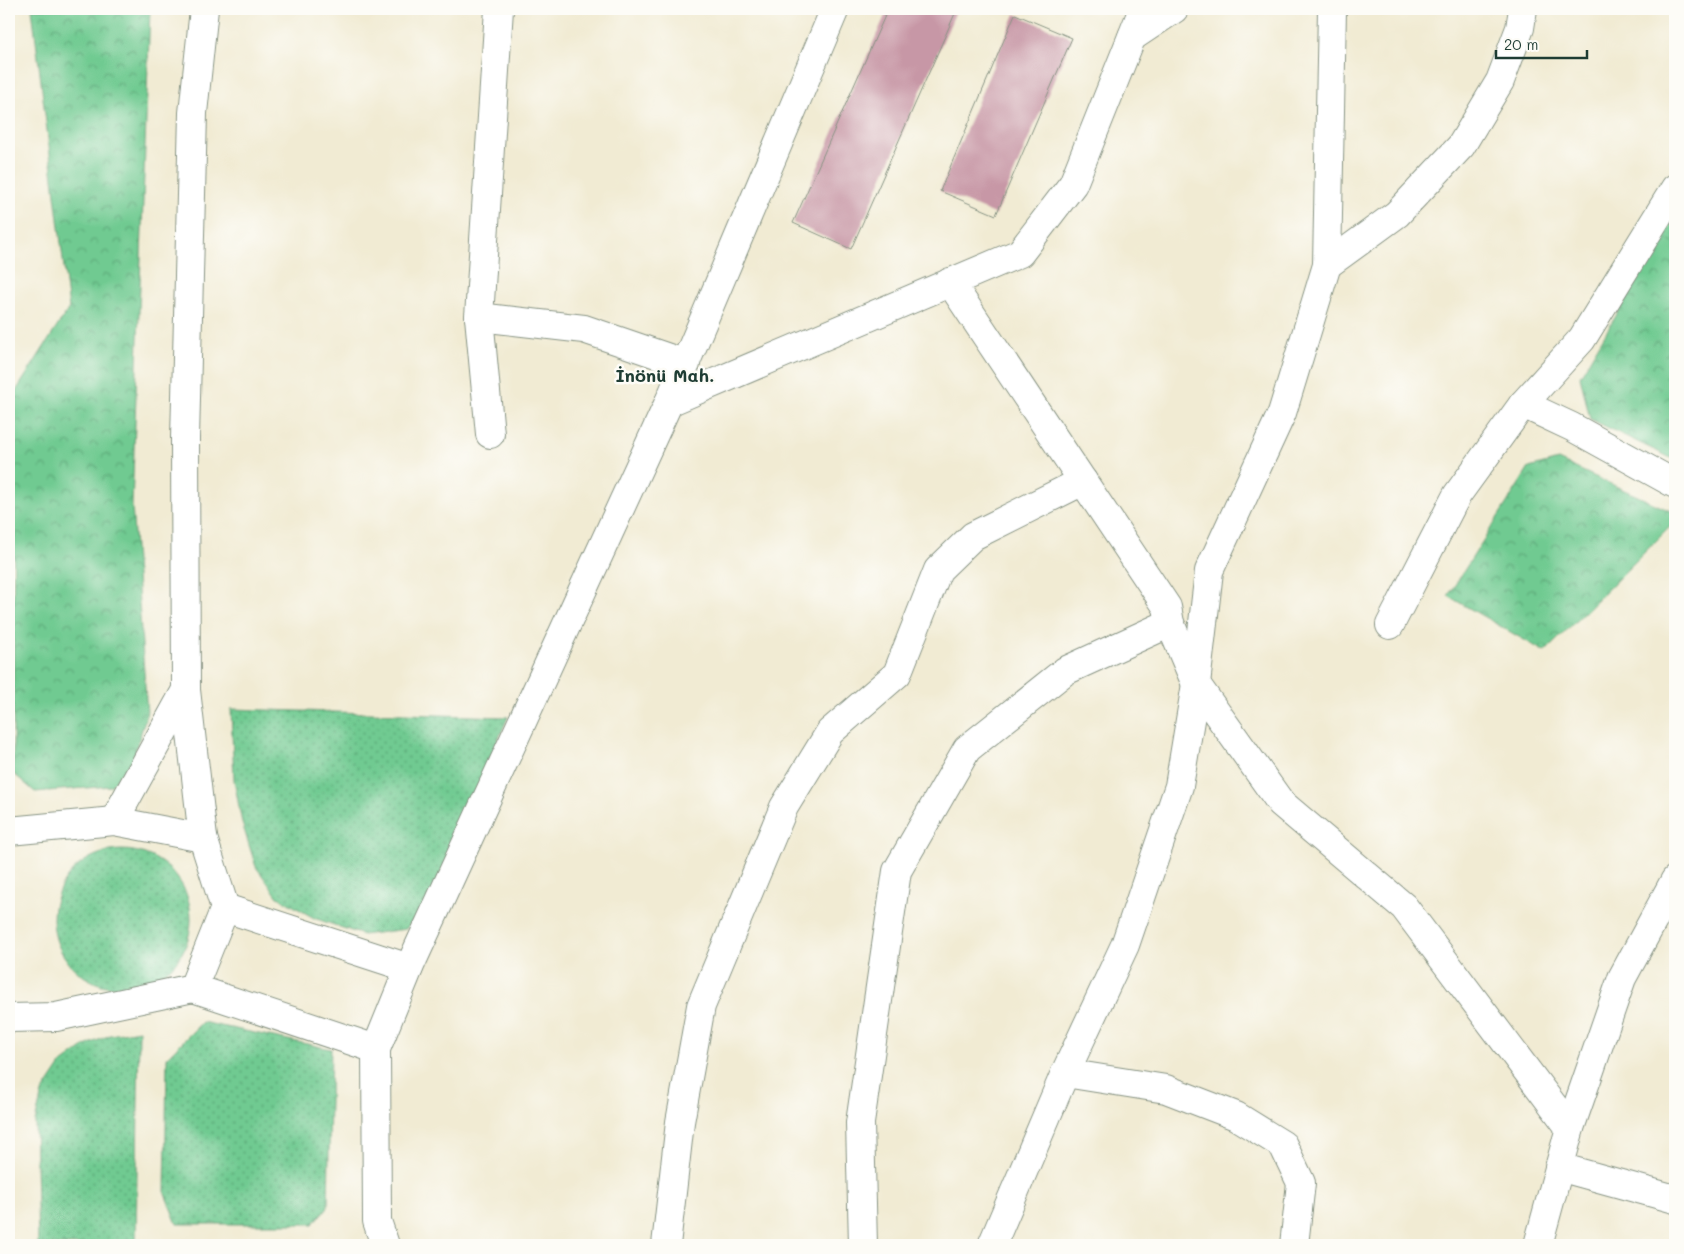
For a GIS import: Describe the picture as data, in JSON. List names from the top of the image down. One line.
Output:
{"districts":["İnönü Mah."],"scale_bar":"20 m"}
